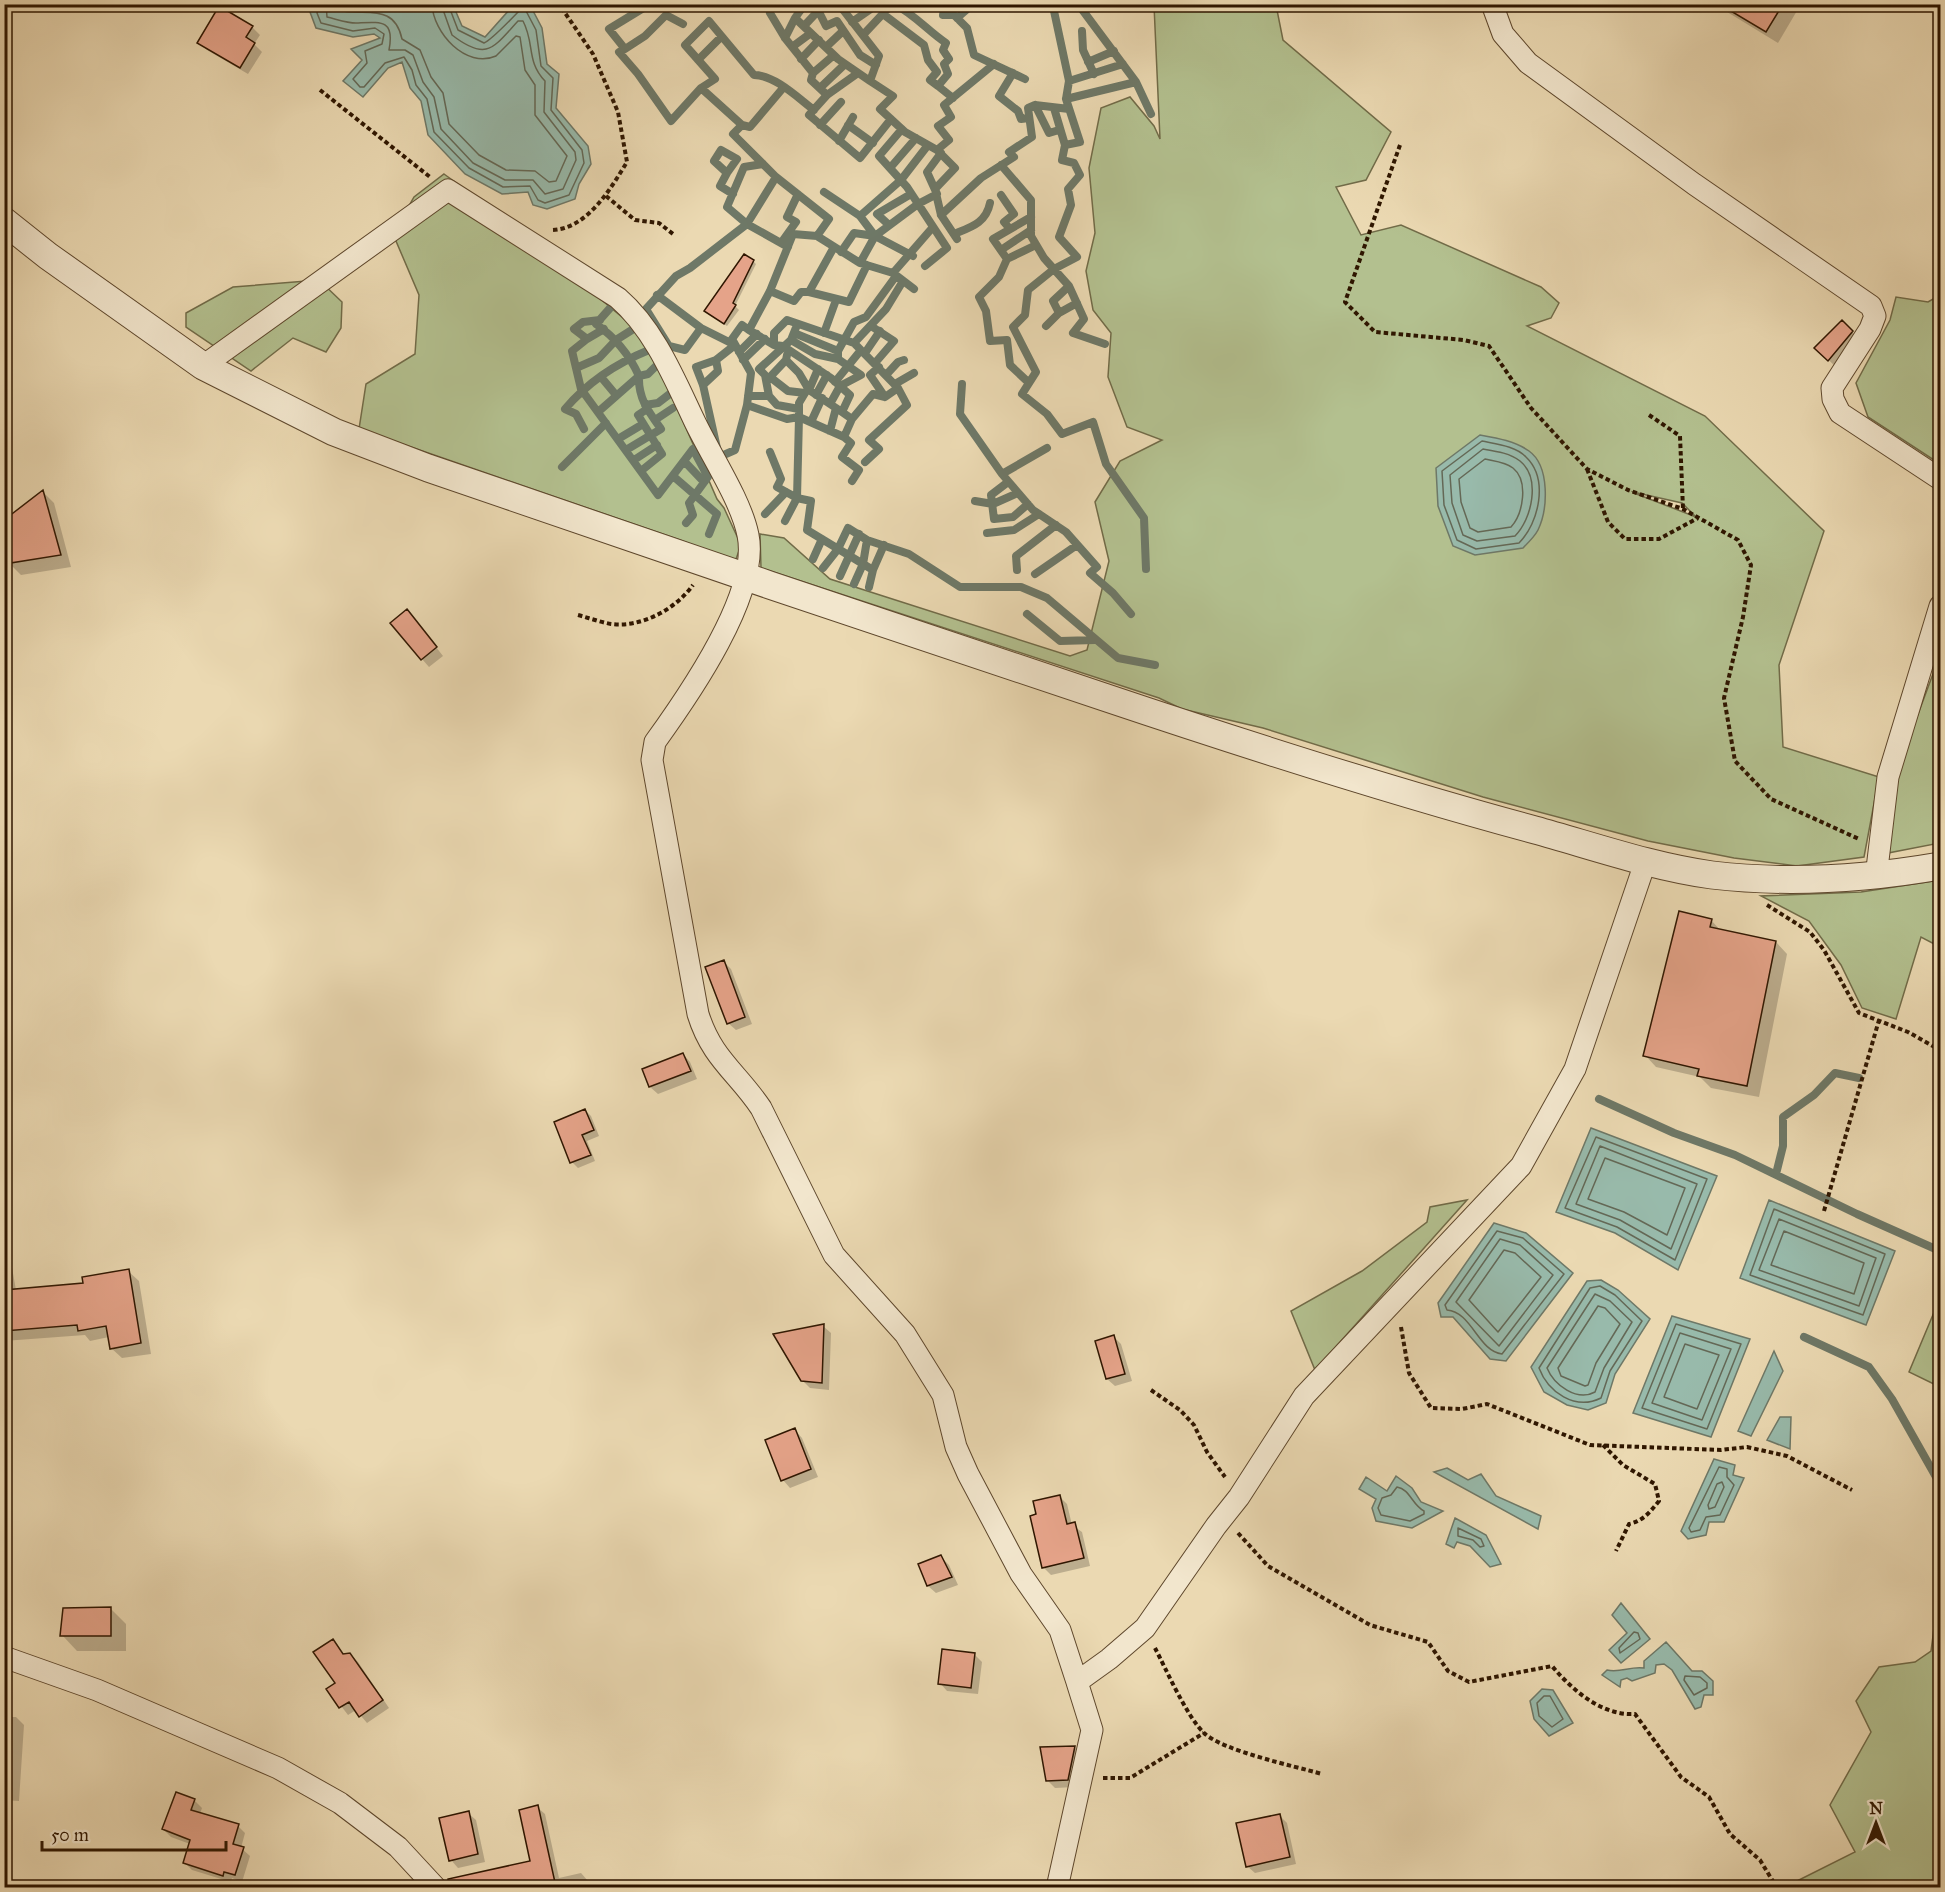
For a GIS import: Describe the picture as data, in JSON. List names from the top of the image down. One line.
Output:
{"scale_bar":"50 m","north":"top"}
